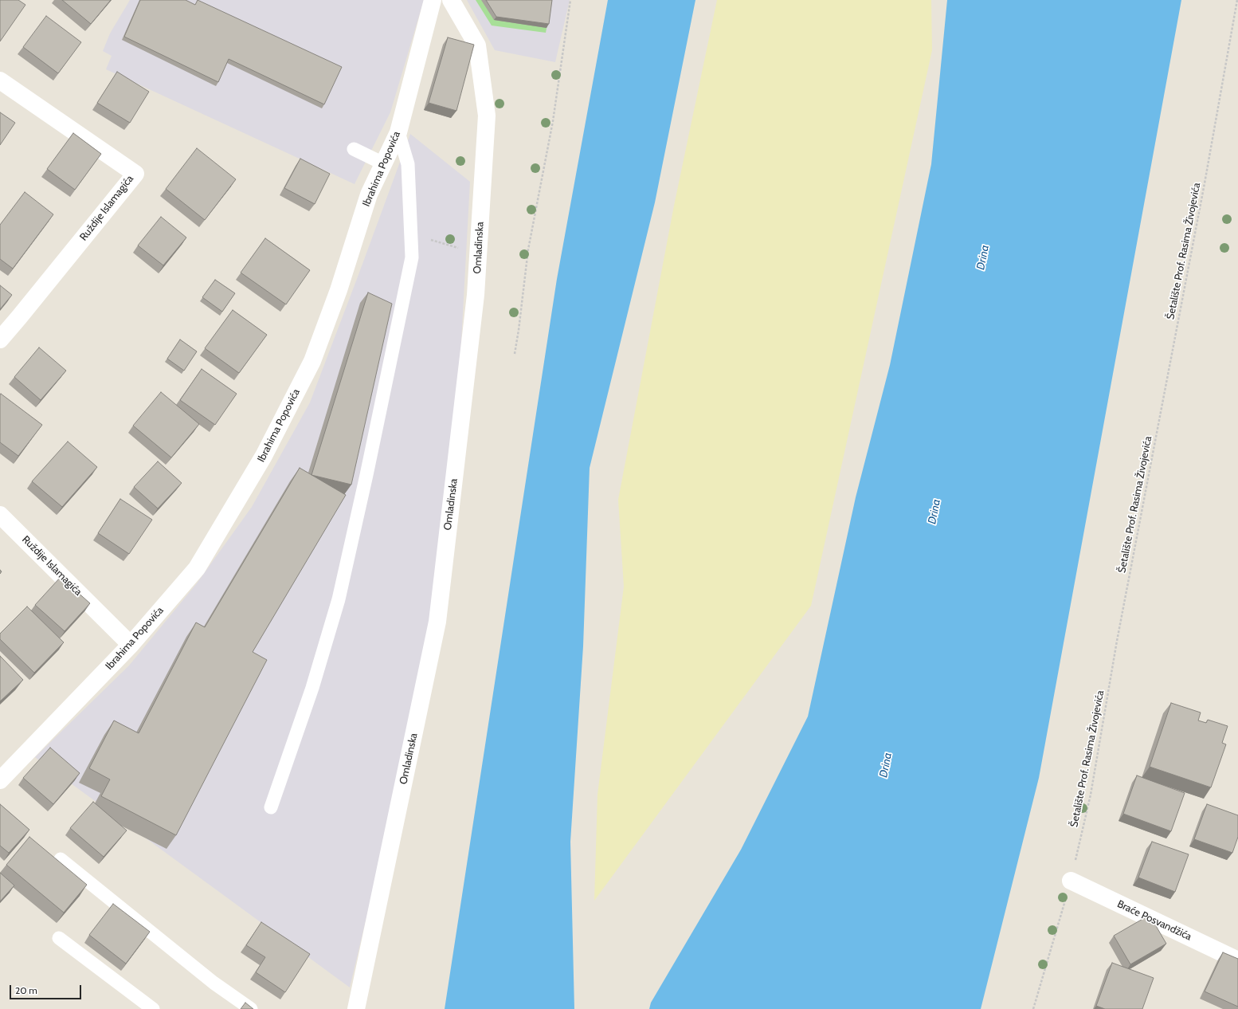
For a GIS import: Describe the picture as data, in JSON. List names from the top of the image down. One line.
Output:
{"streets":{"street":["Ibrahima Popovića","Ruždije Islamagića","Omladinska","Braće Posvandžića"],"path":["Šetalište Prof. Rasima Živojevića"]},"crossings":[["Ibrahima Popovića","Ruždije Islamagića"],["Šetalište Prof. Rasima Živojevića","Braće Posvandžića"]],"water":["Drina"],"scale_bar":"20 m"}
